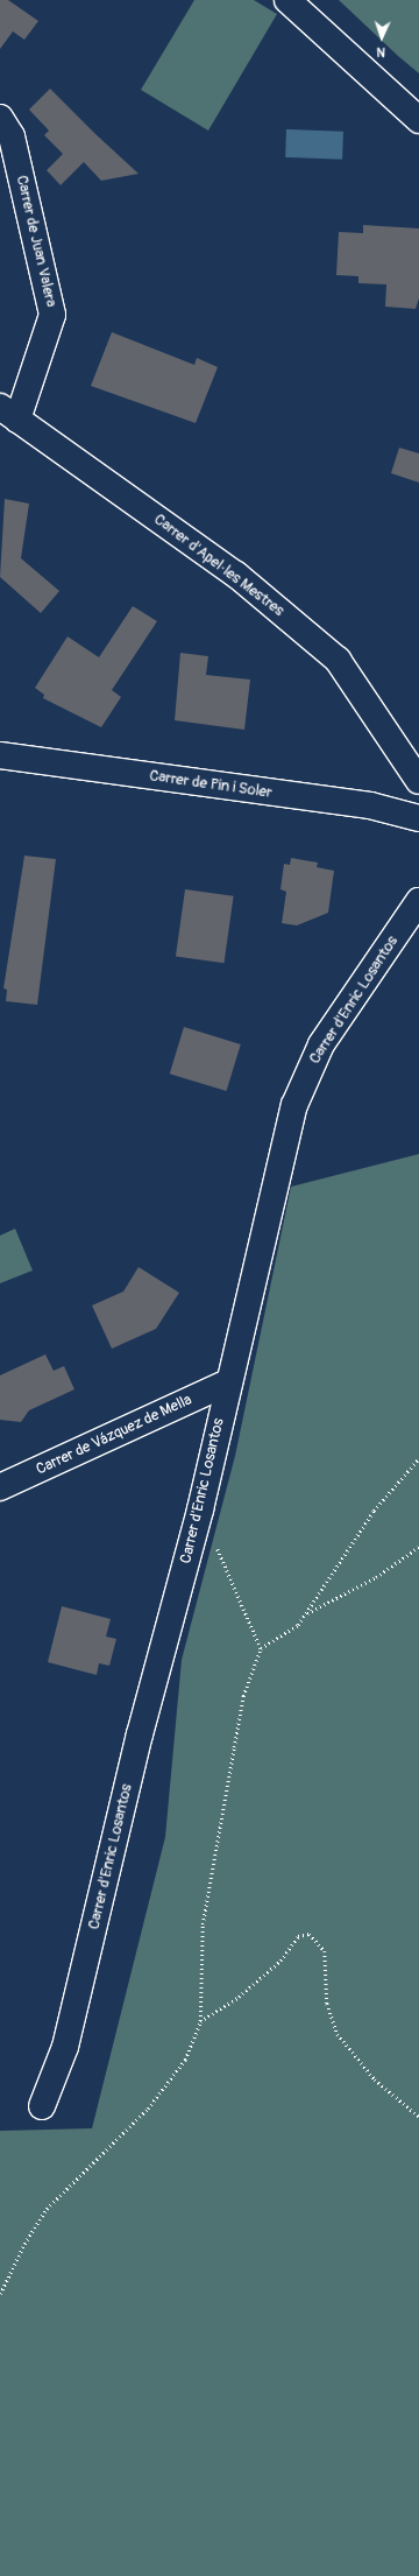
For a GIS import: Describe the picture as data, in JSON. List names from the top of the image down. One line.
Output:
{"streets":{"street":["Carrer de Juan Valera","Carrer d'Apel·les Mestres","Carrer de Pin i Soler","Carrer d'Enric Losantos","Carrer de Vázquez de Mella"]},"crossings":[["Carrer de Juan Valera","Carrer d'Apel·les Mestres"],["Carrer d'Enric Losantos","Carrer de Vázquez de Mella"]],"north":"bottom"}
